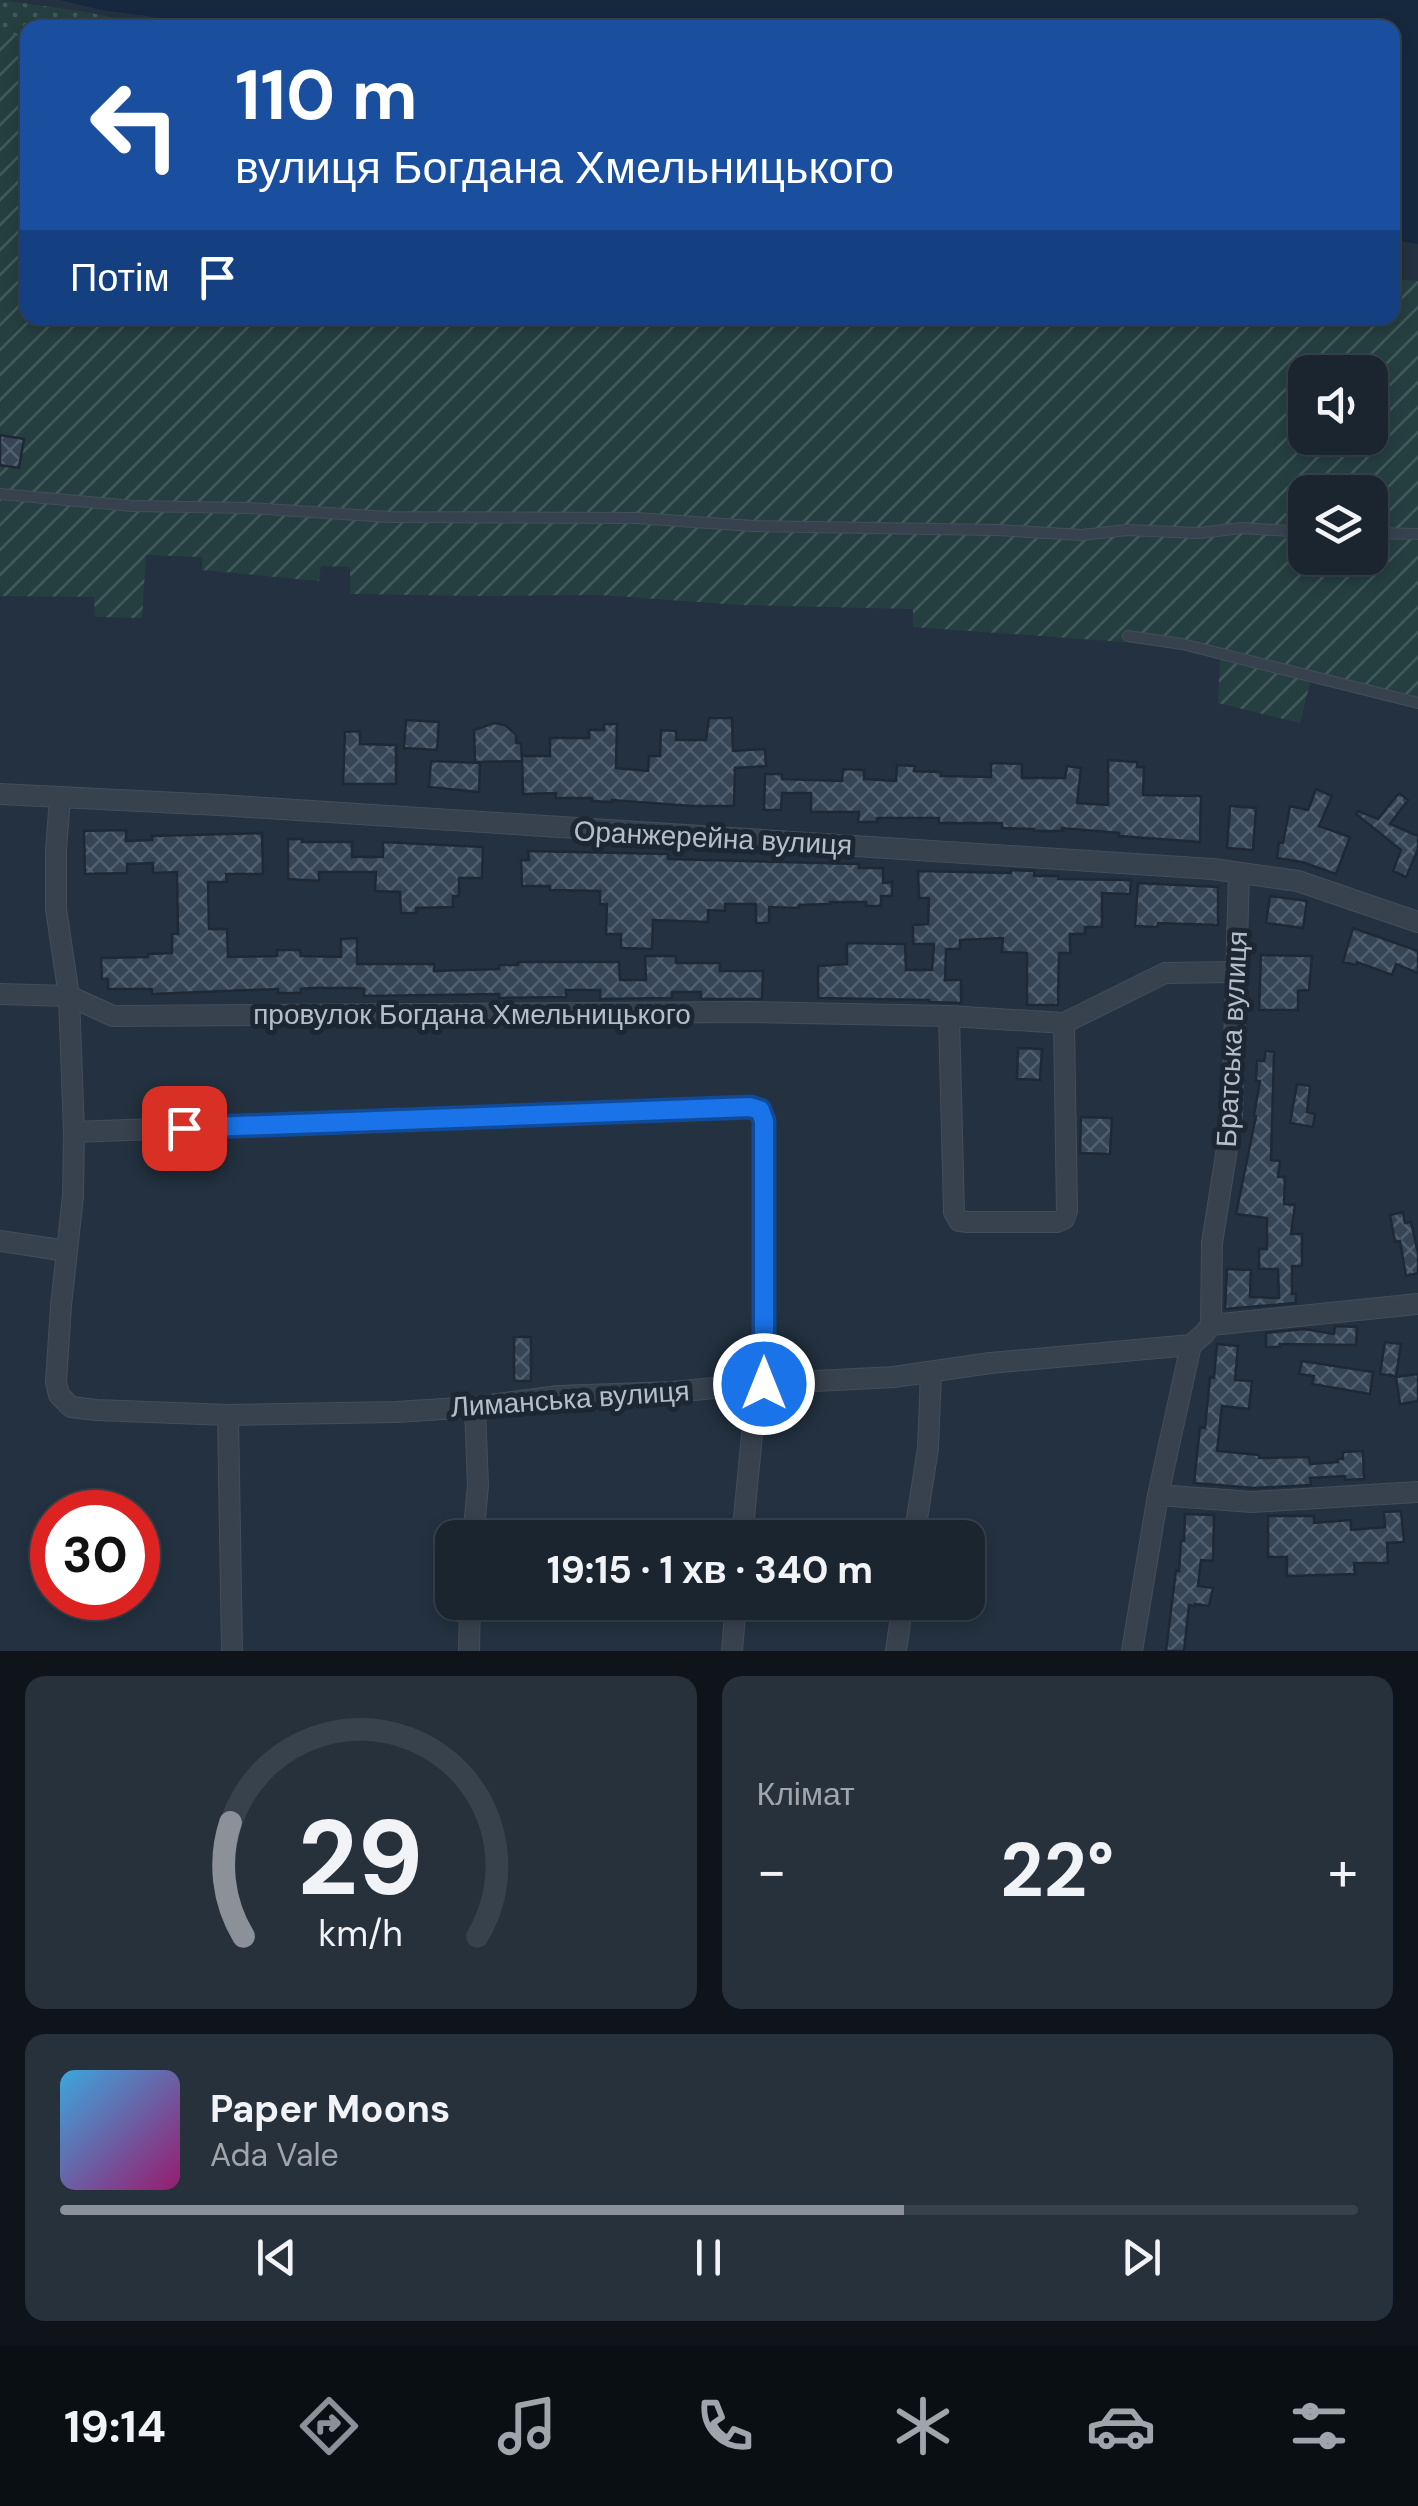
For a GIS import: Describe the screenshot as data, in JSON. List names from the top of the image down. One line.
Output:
{"streets":{"street":["Оранжерейна вулиця","провулок Богдана Хмельницького","Братська вулиця","Лиманська вулиця"]},"crossings":[["Оранжерейна вулиця","Братська вулиця"]],"page":{"turn":["110 m","вулиця Богдана Хмельницького"],"then":"Потім","limit":"30","trip":"19:15 · 1 хв · 340 m","tile":"Клімат","heat":["−","22°","+"],"song":["Paper Moons","Ada Vale"],"tabs":"19:14","gauge":["29","km/h"]}}
